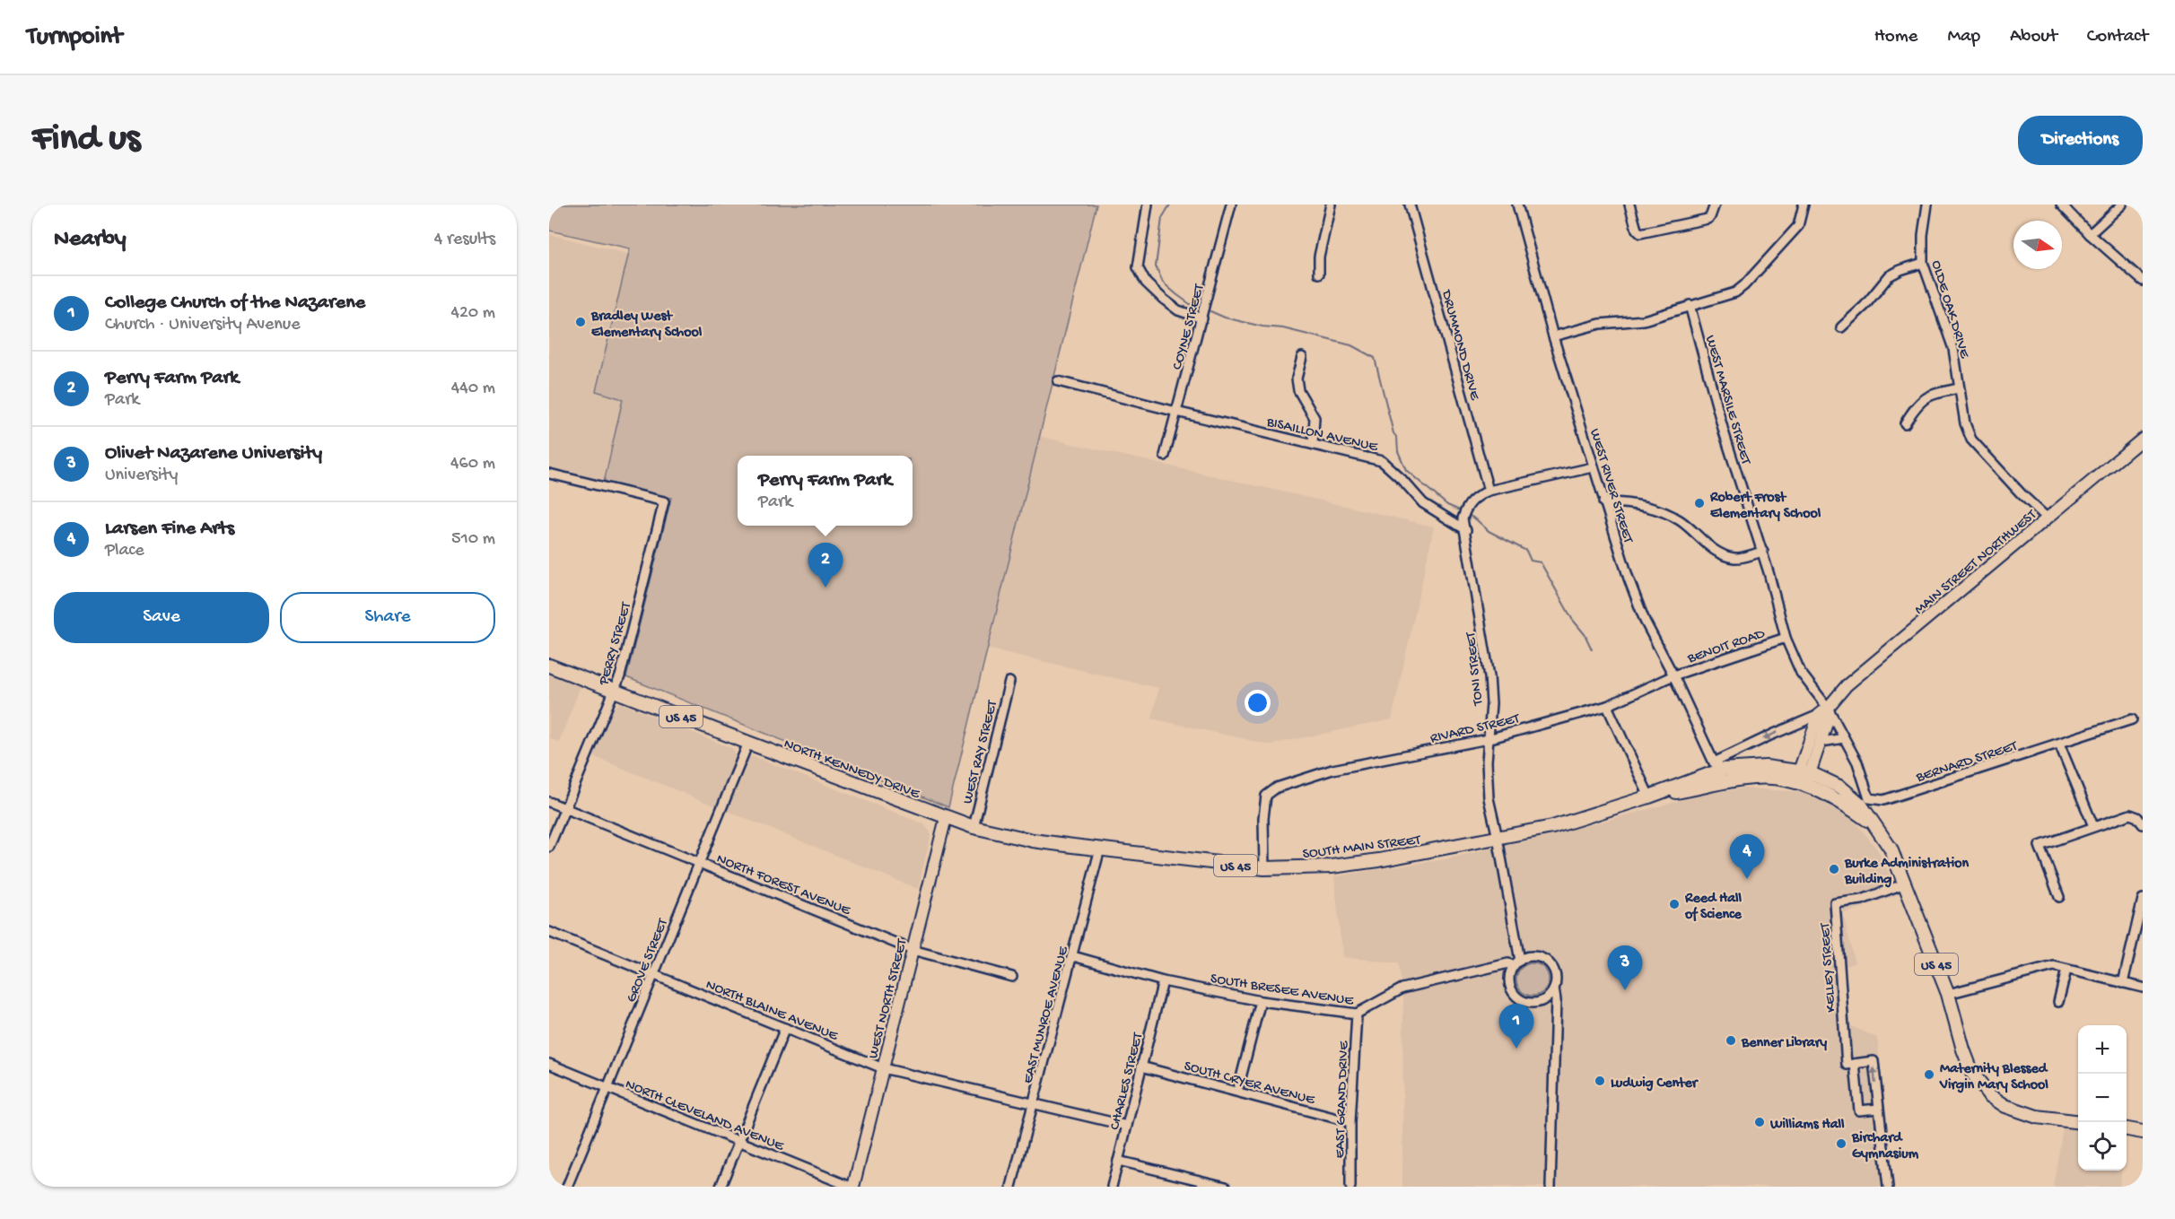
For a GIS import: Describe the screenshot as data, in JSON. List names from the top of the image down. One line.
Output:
{"streets":{"main road":["MAIN STREET NORTHWEST","US 45","NORTH KENNEDY DRIVE","SOUTH MAIN STREET","WEST NORTH STREET"],"street":["OLDE OAK DRIVE","COYNE STREET","DRUMMOND DRIVE","WEST MARSILE STREET","BISAILLON AVENUE","WEST RIVER STREET","PERRY STREET","BENOIT ROAD","TONI STREET","RIVARD STREET","WEST RAY STREET","BERNARD STREET","NORTH FOREST AVENUE","GROVE STREET","KELLEY STREET","SOUTH BRESEE AVENUE","NORTH BLAINE AVENUE","EAST MUNROE AVENUE","CHARLES STREET","SOUTH CRYER AVENUE","EAST GRAND DRIVE","NORTH CLEVELAND AVENUE"]},"crossings":[["OLDE OAK DRIVE","MAIN STREET NORTHWEST"],["COYNE STREET","BISAILLON AVENUE"],["WEST MARSILE STREET","MAIN STREET NORTHWEST"],["WEST MARSILE STREET","BENOIT ROAD"],["WEST MARSILE STREET","BERNARD STREET"],["BISAILLON AVENUE","TONI STREET"],["WEST RIVER STREET","BENOIT ROAD"],["WEST RIVER STREET","RIVARD STREET"],["WEST RIVER STREET","SOUTH MAIN STREET"],["MAIN STREET NORTHWEST","BERNARD STREET"],["MAIN STREET NORTHWEST","SOUTH MAIN STREET"],["PERRY STREET","US 45"],["PERRY STREET","NORTH FOREST AVENUE"],["BENOIT ROAD","RIVARD STREET"],["TONI STREET","RIVARD STREET"],["TONI STREET","SOUTH MAIN STREET"],["TONI STREET","SOUTH BRESEE AVENUE"],["US 45","NORTH KENNEDY DRIVE"],["US 45","SOUTH MAIN STREET"],["US 45","GROVE STREET"],["US 45","KELLEY STREET"],["RIVARD STREET","SOUTH MAIN STREET"],["WEST RAY STREET","SOUTH MAIN STREET"],["NORTH KENNEDY DRIVE","SOUTH MAIN STREET"],["NORTH KENNEDY DRIVE","GROVE STREET"],["NORTH KENNEDY DRIVE","WEST NORTH STREET"],["SOUTH MAIN STREET","WEST NORTH STREET"],["SOUTH MAIN STREET","EAST MUNROE AVENUE"],["NORTH FOREST AVENUE","GROVE STREET"],["NORTH FOREST AVENUE","WEST NORTH STREET"],["GROVE STREET","NORTH BLAINE AVENUE"],["GROVE STREET","NORTH CLEVELAND AVENUE"],["SOUTH BRESEE AVENUE","EAST MUNROE AVENUE"],["SOUTH BRESEE AVENUE","CHARLES STREET"],["SOUTH BRESEE AVENUE","EAST GRAND DRIVE"],["WEST NORTH STREET","NORTH BLAINE AVENUE"],["WEST NORTH STREET","NORTH CLEVELAND AVENUE"],["NORTH BLAINE AVENUE","EAST MUNROE AVENUE"],["NORTH BLAINE AVENUE","CHARLES STREET"],["CHARLES STREET","SOUTH CRYER AVENUE"],["SOUTH CRYER AVENUE","EAST GRAND DRIVE"]],"places":["Bradley West Elementary School","Robert Frost Elementary School","Burke Administration Building","Reed Hall of Science","Benner Library","Maternity Blessed Virgin Mary School","Ludwig Center","Williams Hall","Birchard Gymnasium"],"north":"right","page":{"header":"Turnpoint","nav":["Home","Map","About","Contact"],"buttons":["Directions",["Save","Share"]],"title":"Find us","heading":["Nearby","4 results"],"list":[{"mark":"1","name":"College Church of the Nazarene","note":"Church · University Avenue","value":"420 m"},{"mark":"2","name":"Perry Farm Park","note":"Park","value":"440 m"},{"mark":"3","name":"Olivet Nazarene University","note":"University","value":"460 m"},{"mark":"4","name":"Larsen Fine Arts","note":"Place","value":"510 m"}],"popup":["Perry Farm Park","Park"],"pins":["2","4","3","1"],"map_buttons":["+","−"]}}
